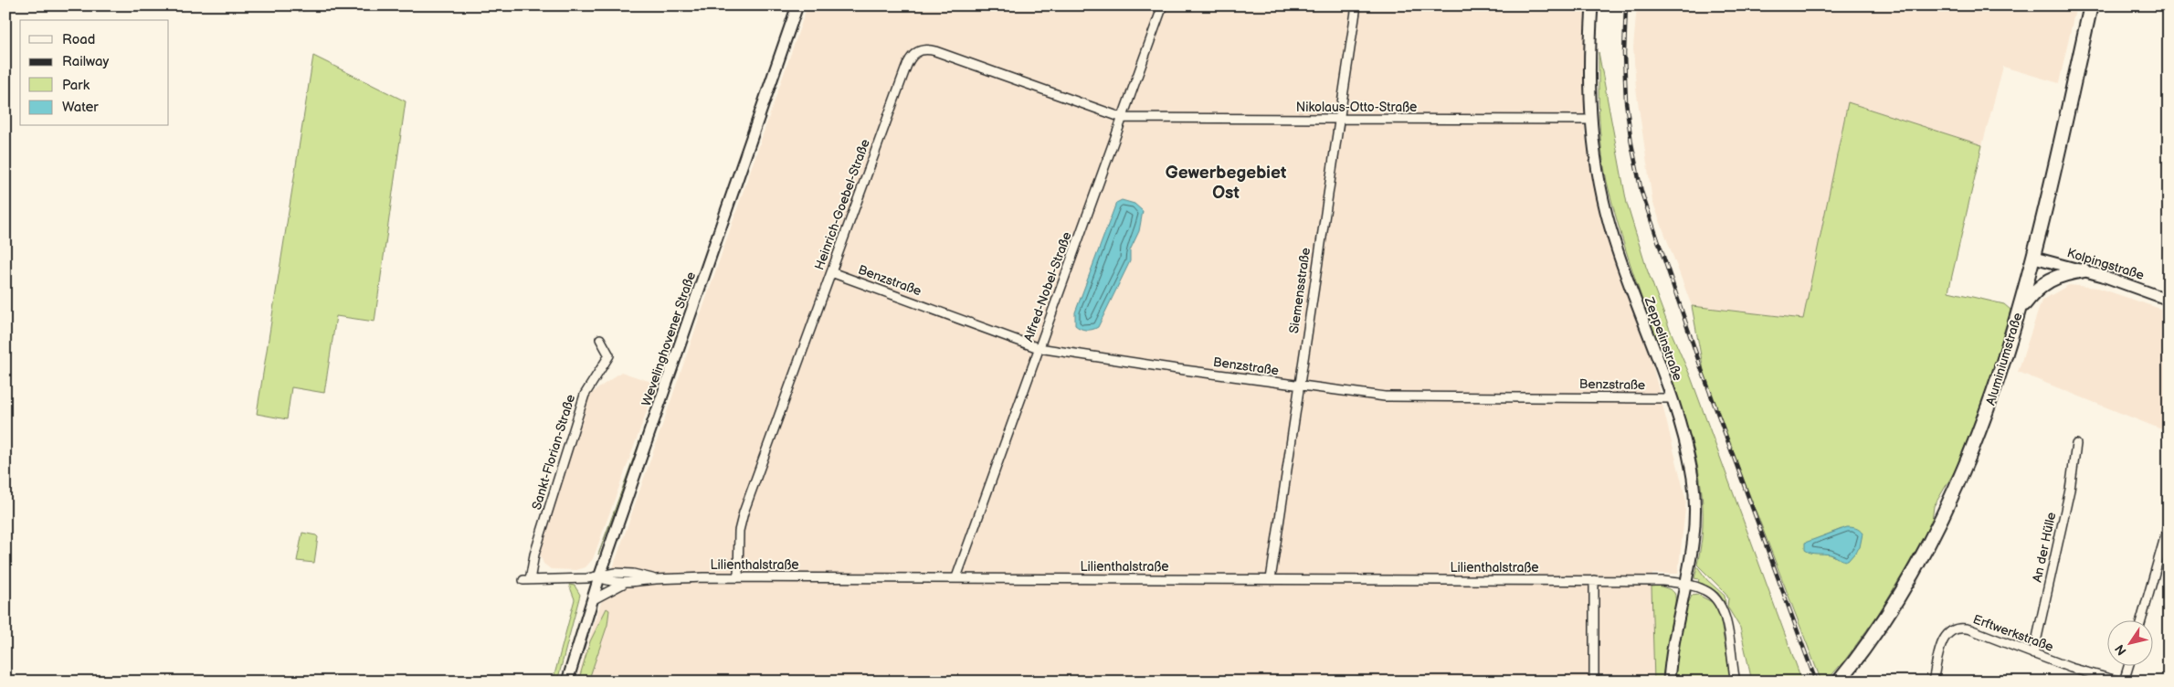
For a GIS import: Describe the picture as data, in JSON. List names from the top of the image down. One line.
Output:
{"streets":{"main road":["Aluminiumstraße"],"street":["Nikolaus-Otto-Straße","Heinrich-Goebel-Straße","Kolpingstraße","Benzstraße","Alfred-Nobel-Straße","Siemensstraße","Wevelinghovener Straße","Zeppelinstraße","Sankt-Florian-Straße","An der Hülle","Lilienthalstraße","Erftwerkstraße"]},"crossings":[["Nikolaus-Otto-Straße","Heinrich-Goebel-Straße"],["Nikolaus-Otto-Straße","Alfred-Nobel-Straße"],["Nikolaus-Otto-Straße","Siemensstraße"],["Nikolaus-Otto-Straße","Zeppelinstraße"],["Heinrich-Goebel-Straße","Benzstraße"],["Heinrich-Goebel-Straße","Alfred-Nobel-Straße"],["Heinrich-Goebel-Straße","Lilienthalstraße"],["Kolpingstraße","Aluminiumstraße"],["Benzstraße","Alfred-Nobel-Straße"],["Benzstraße","Siemensstraße"],["Benzstraße","Zeppelinstraße"],["Alfred-Nobel-Straße","Lilienthalstraße"],["Siemensstraße","Lilienthalstraße"],["Wevelinghovener Straße","Lilienthalstraße"],["Zeppelinstraße","Lilienthalstraße"],["Sankt-Florian-Straße","Lilienthalstraße"],["An der Hülle","Erftwerkstraße"]],"districts":["Gewerbegebiet Ost"],"legend":["Road","Railway","Park","Water"],"north":"bottom left"}
